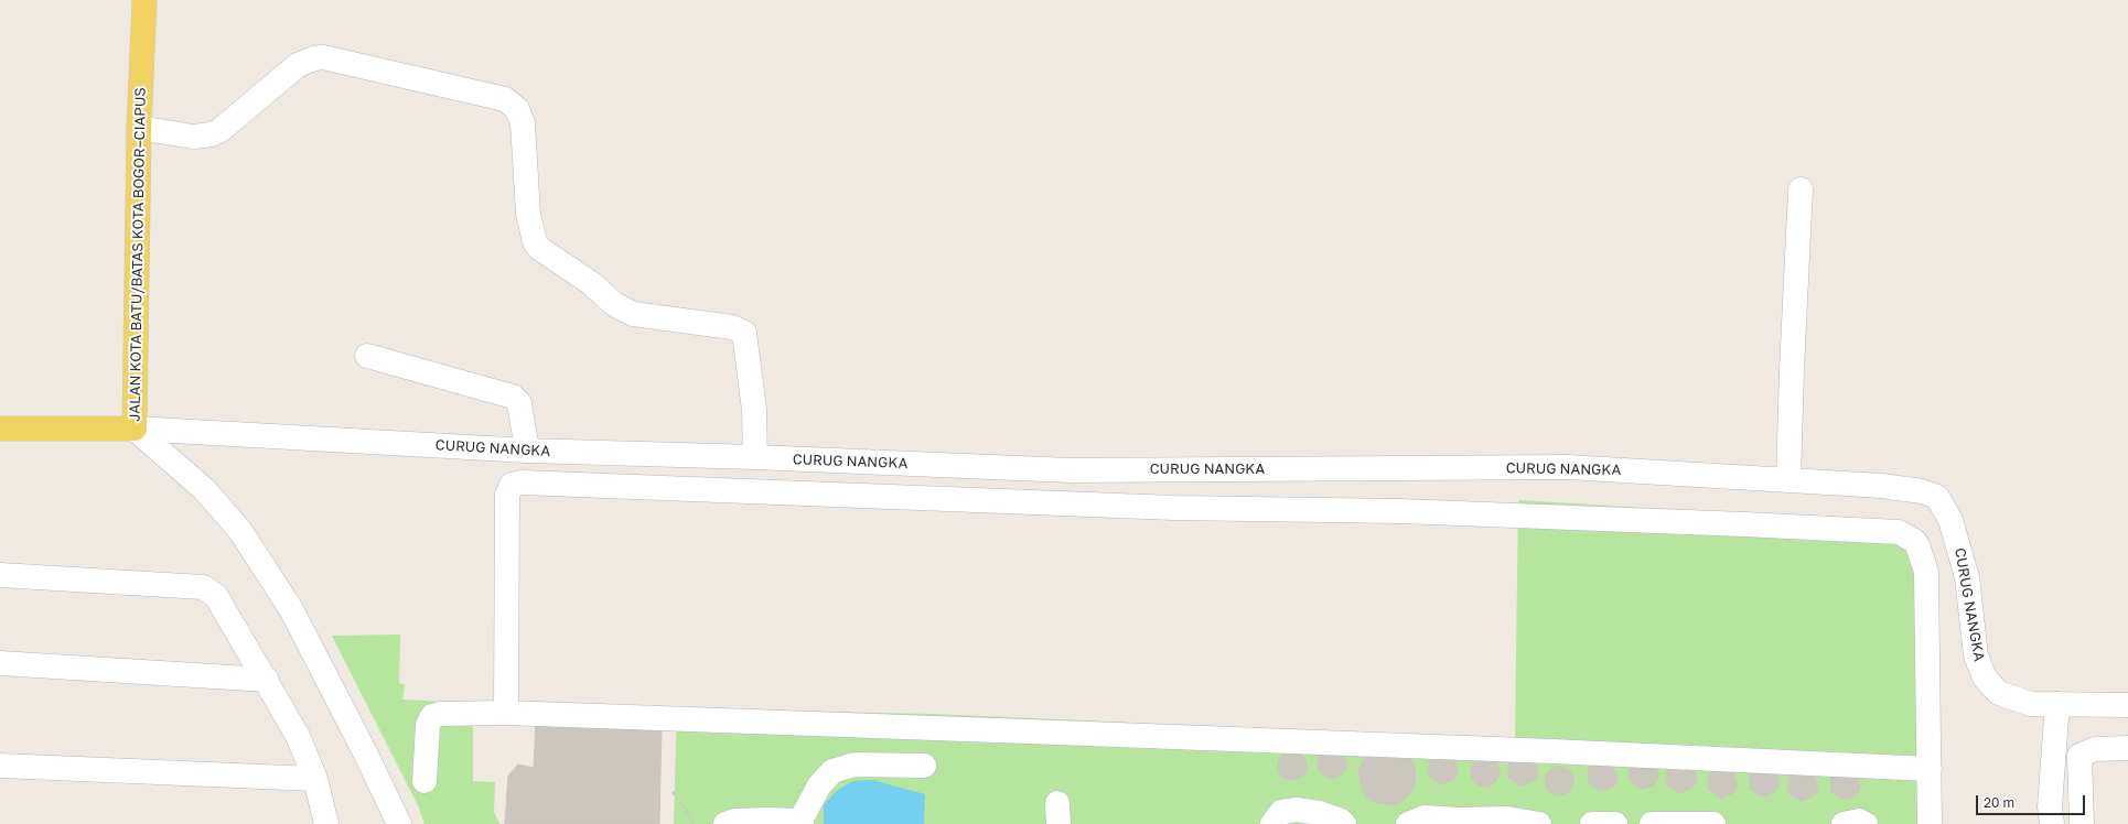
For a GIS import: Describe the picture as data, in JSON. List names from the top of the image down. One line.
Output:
{"streets":{"main road":["JALAN KOTA BATU/BATAS KOTA BOGOR–CIAPUS"],"street":["CURUG NANGKA"]},"crossings":[["JALAN KOTA BATU/BATAS KOTA BOGOR–CIAPUS","CURUG NANGKA"]],"scale_bar":"20 m"}
